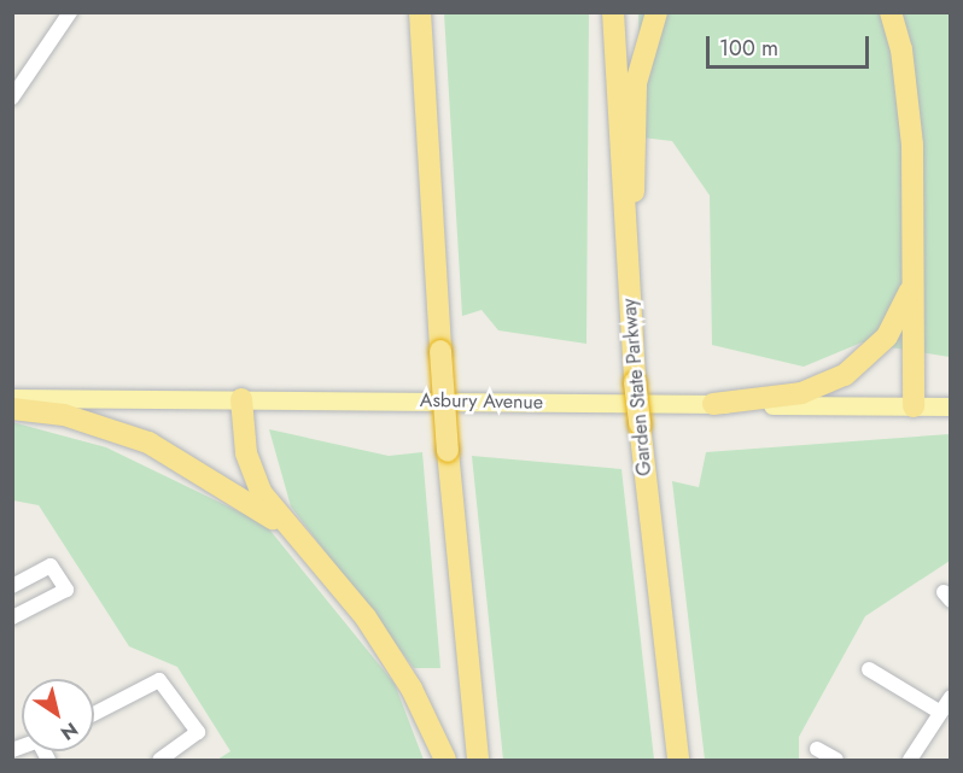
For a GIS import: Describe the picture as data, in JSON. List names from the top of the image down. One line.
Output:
{"streets":{"highway":["Garden State Parkway"],"main road":["Asbury Avenue"]},"scale_bar":"100 m","north":"bottom right"}
